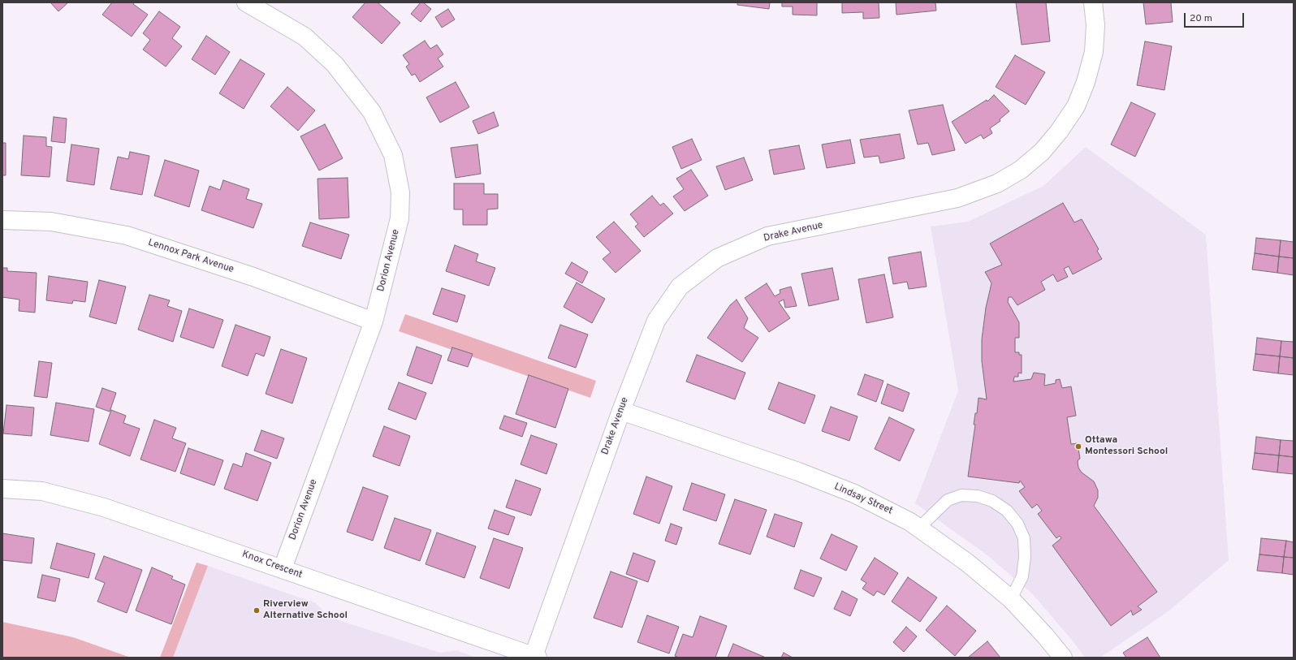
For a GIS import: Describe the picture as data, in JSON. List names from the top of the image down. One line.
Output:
{"streets":{"street":["Drake Avenue","Lennox Park Avenue","Dorion Avenue","Lindsay Street","Knox Crescent"]},"crossings":[["Drake Avenue","Lindsay Street"],["Drake Avenue","Knox Crescent"],["Lennox Park Avenue","Dorion Avenue"],["Dorion Avenue","Knox Crescent"]],"places":["Ottawa Montessori School","Riverview Alternative School"],"scale_bar":"20 m"}
